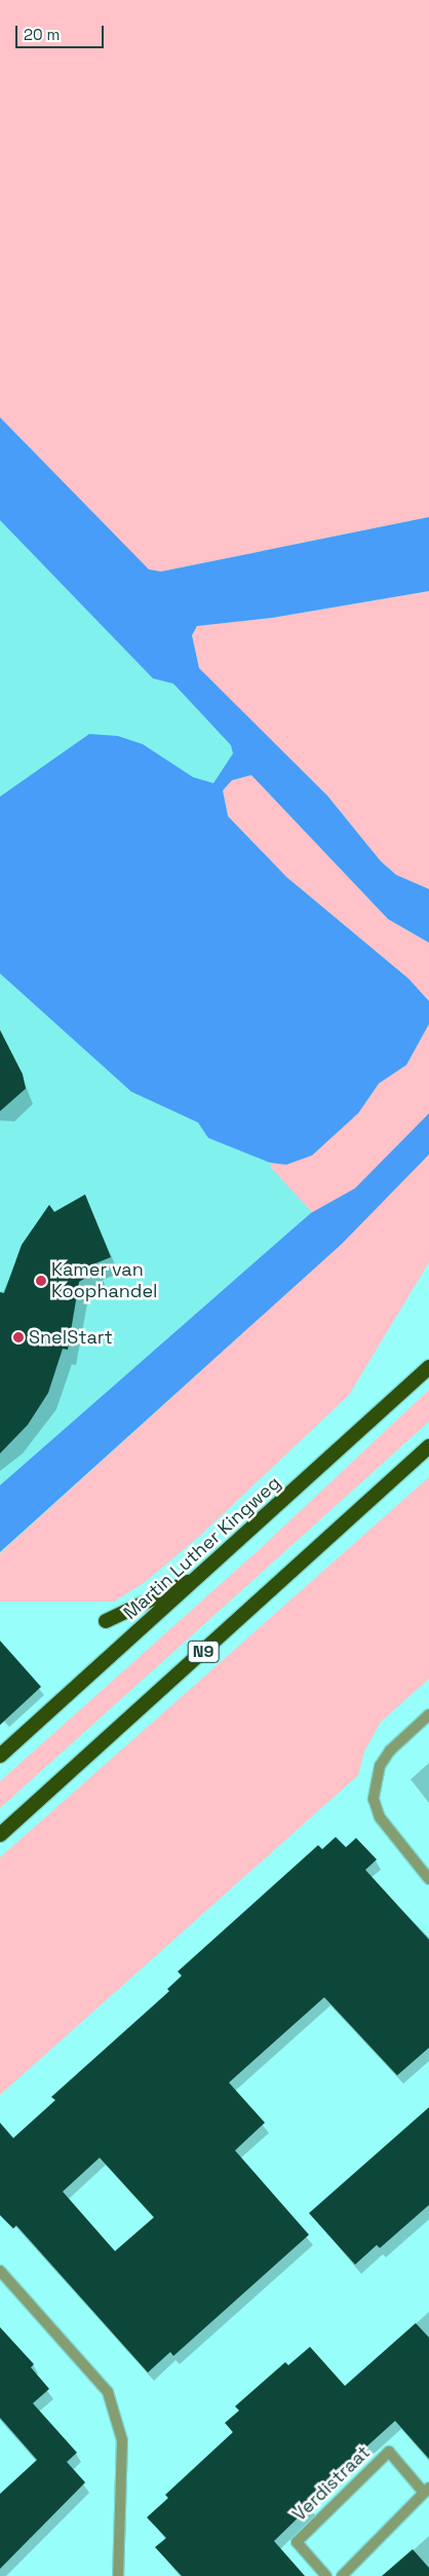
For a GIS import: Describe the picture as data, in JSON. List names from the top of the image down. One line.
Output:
{"streets":{"highway":["Martin Luther Kingweg","N9"],"street":["Verdistraat"]},"places":["Kamer van Koophandel","SnelStart"],"scale_bar":"20 m"}
